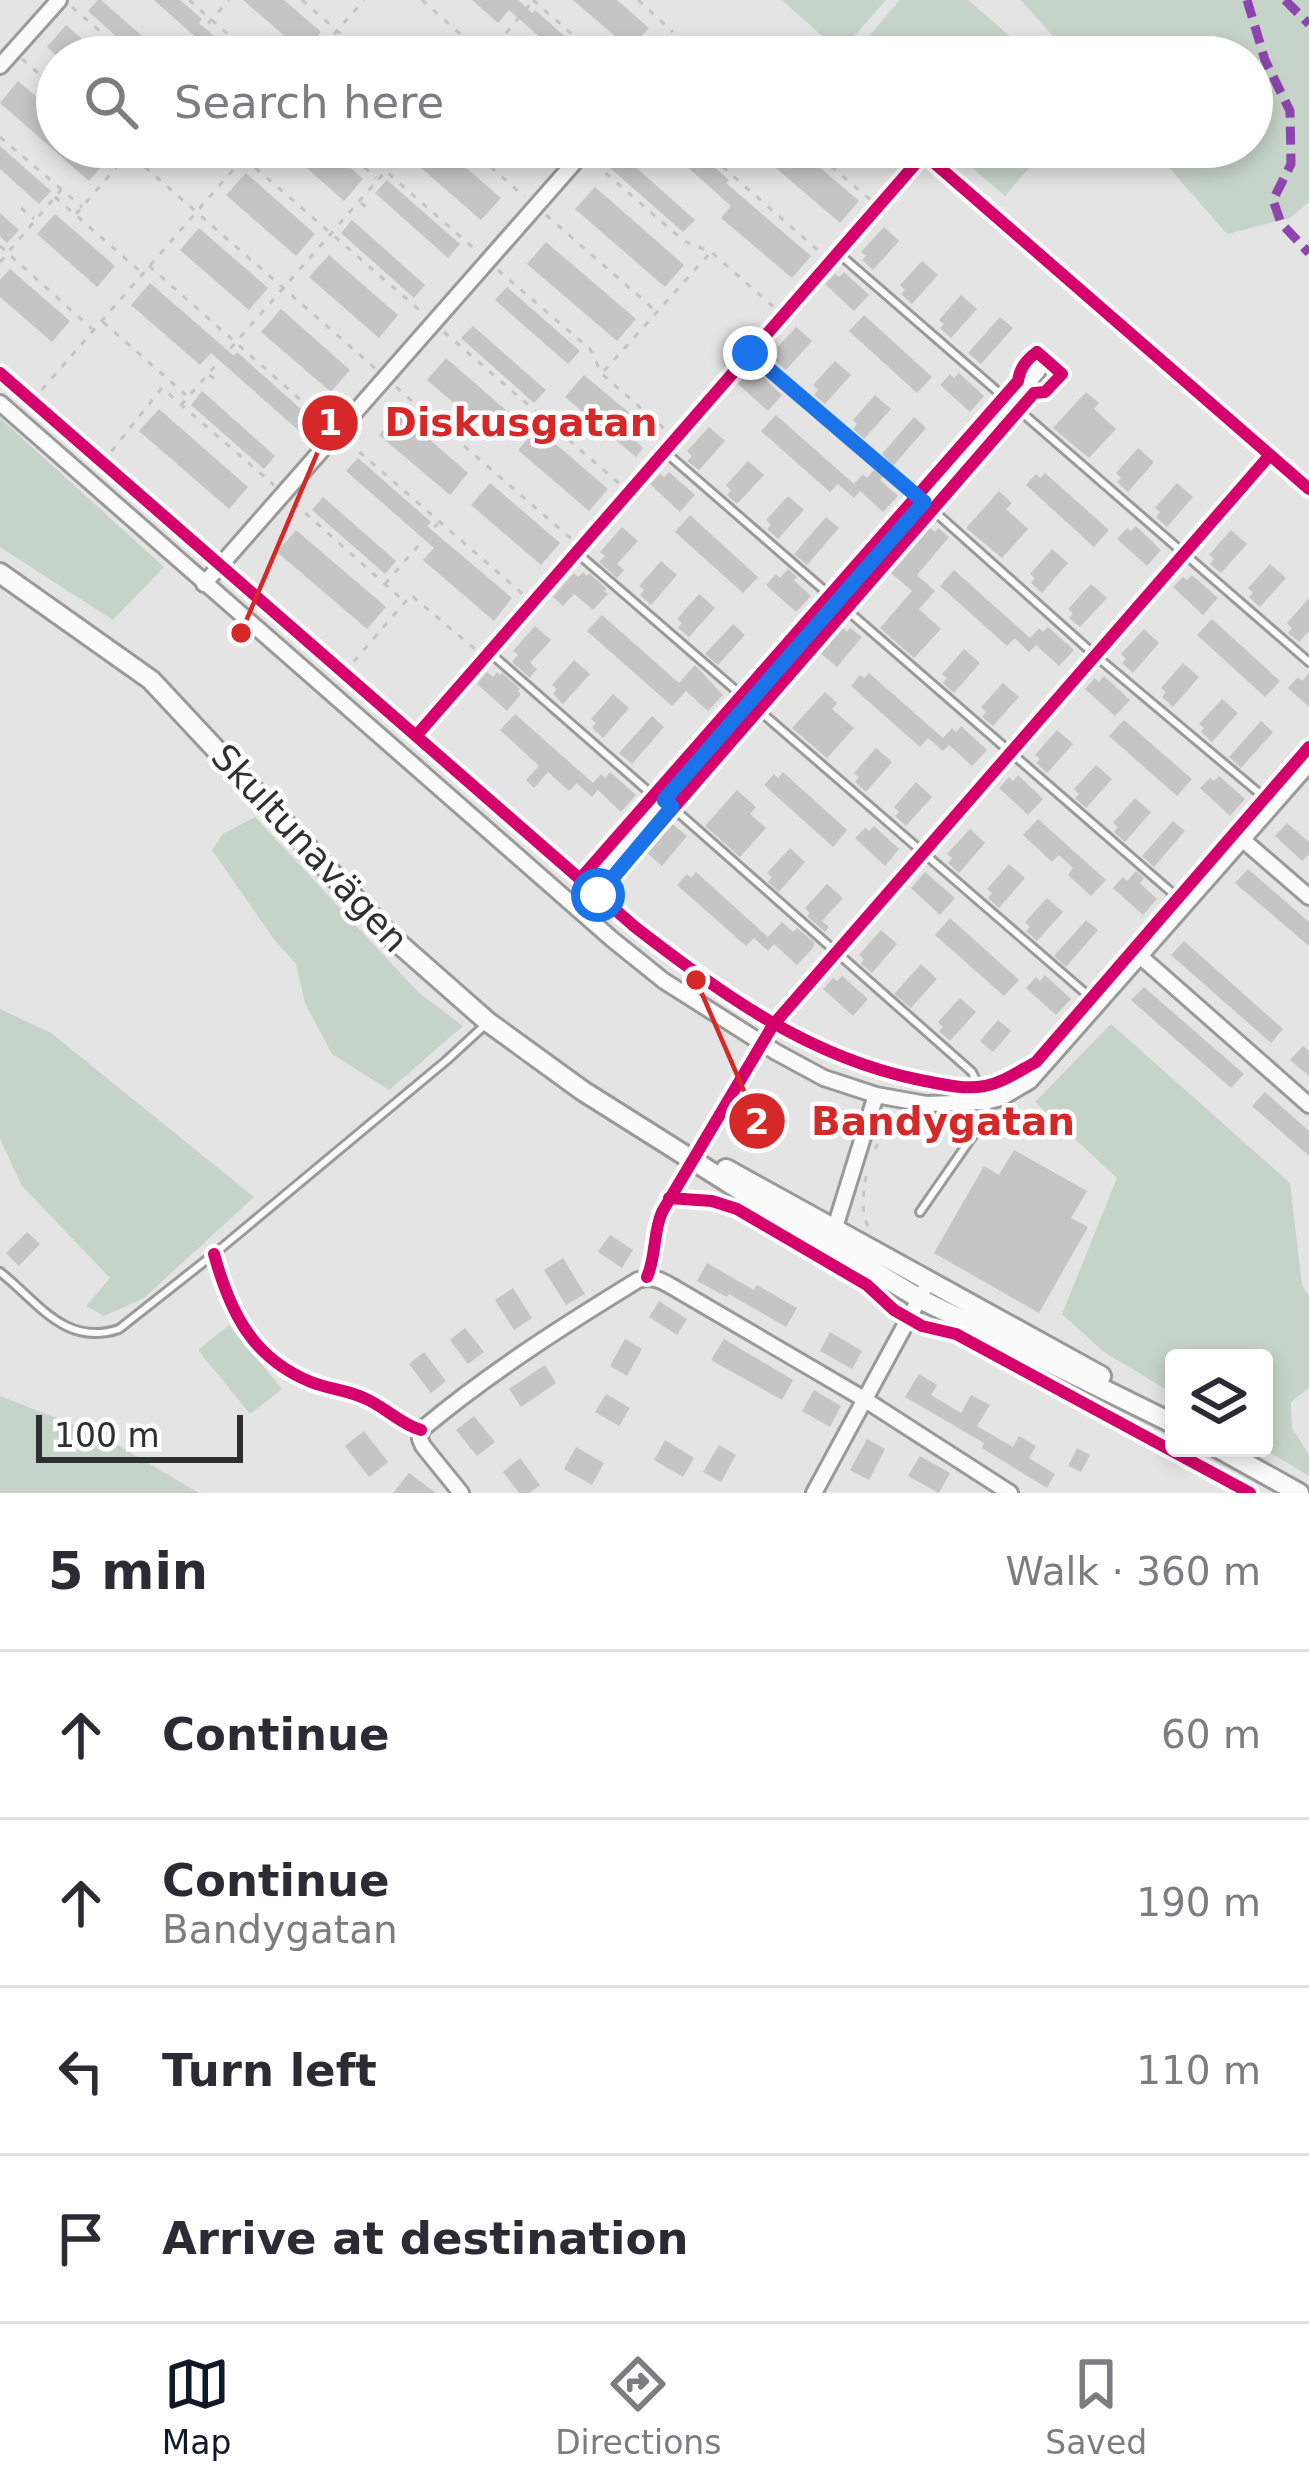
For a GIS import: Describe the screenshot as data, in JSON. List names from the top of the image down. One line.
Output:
{"streets":{"main road":["Skultunavägen"]},"places":["Diskusgatan","Bandygatan"],"scale_bar":"100 m","page":{"search":"Search here","scale":"100 m","heading":["5 min","Walk · 360 m"],"list":[["Continue","60 m"],["Continue","Bandygatan","190 m"],["Turn left","110 m"],"Arrive at destination"],"nav":["Map","Directions","Saved"]}}
